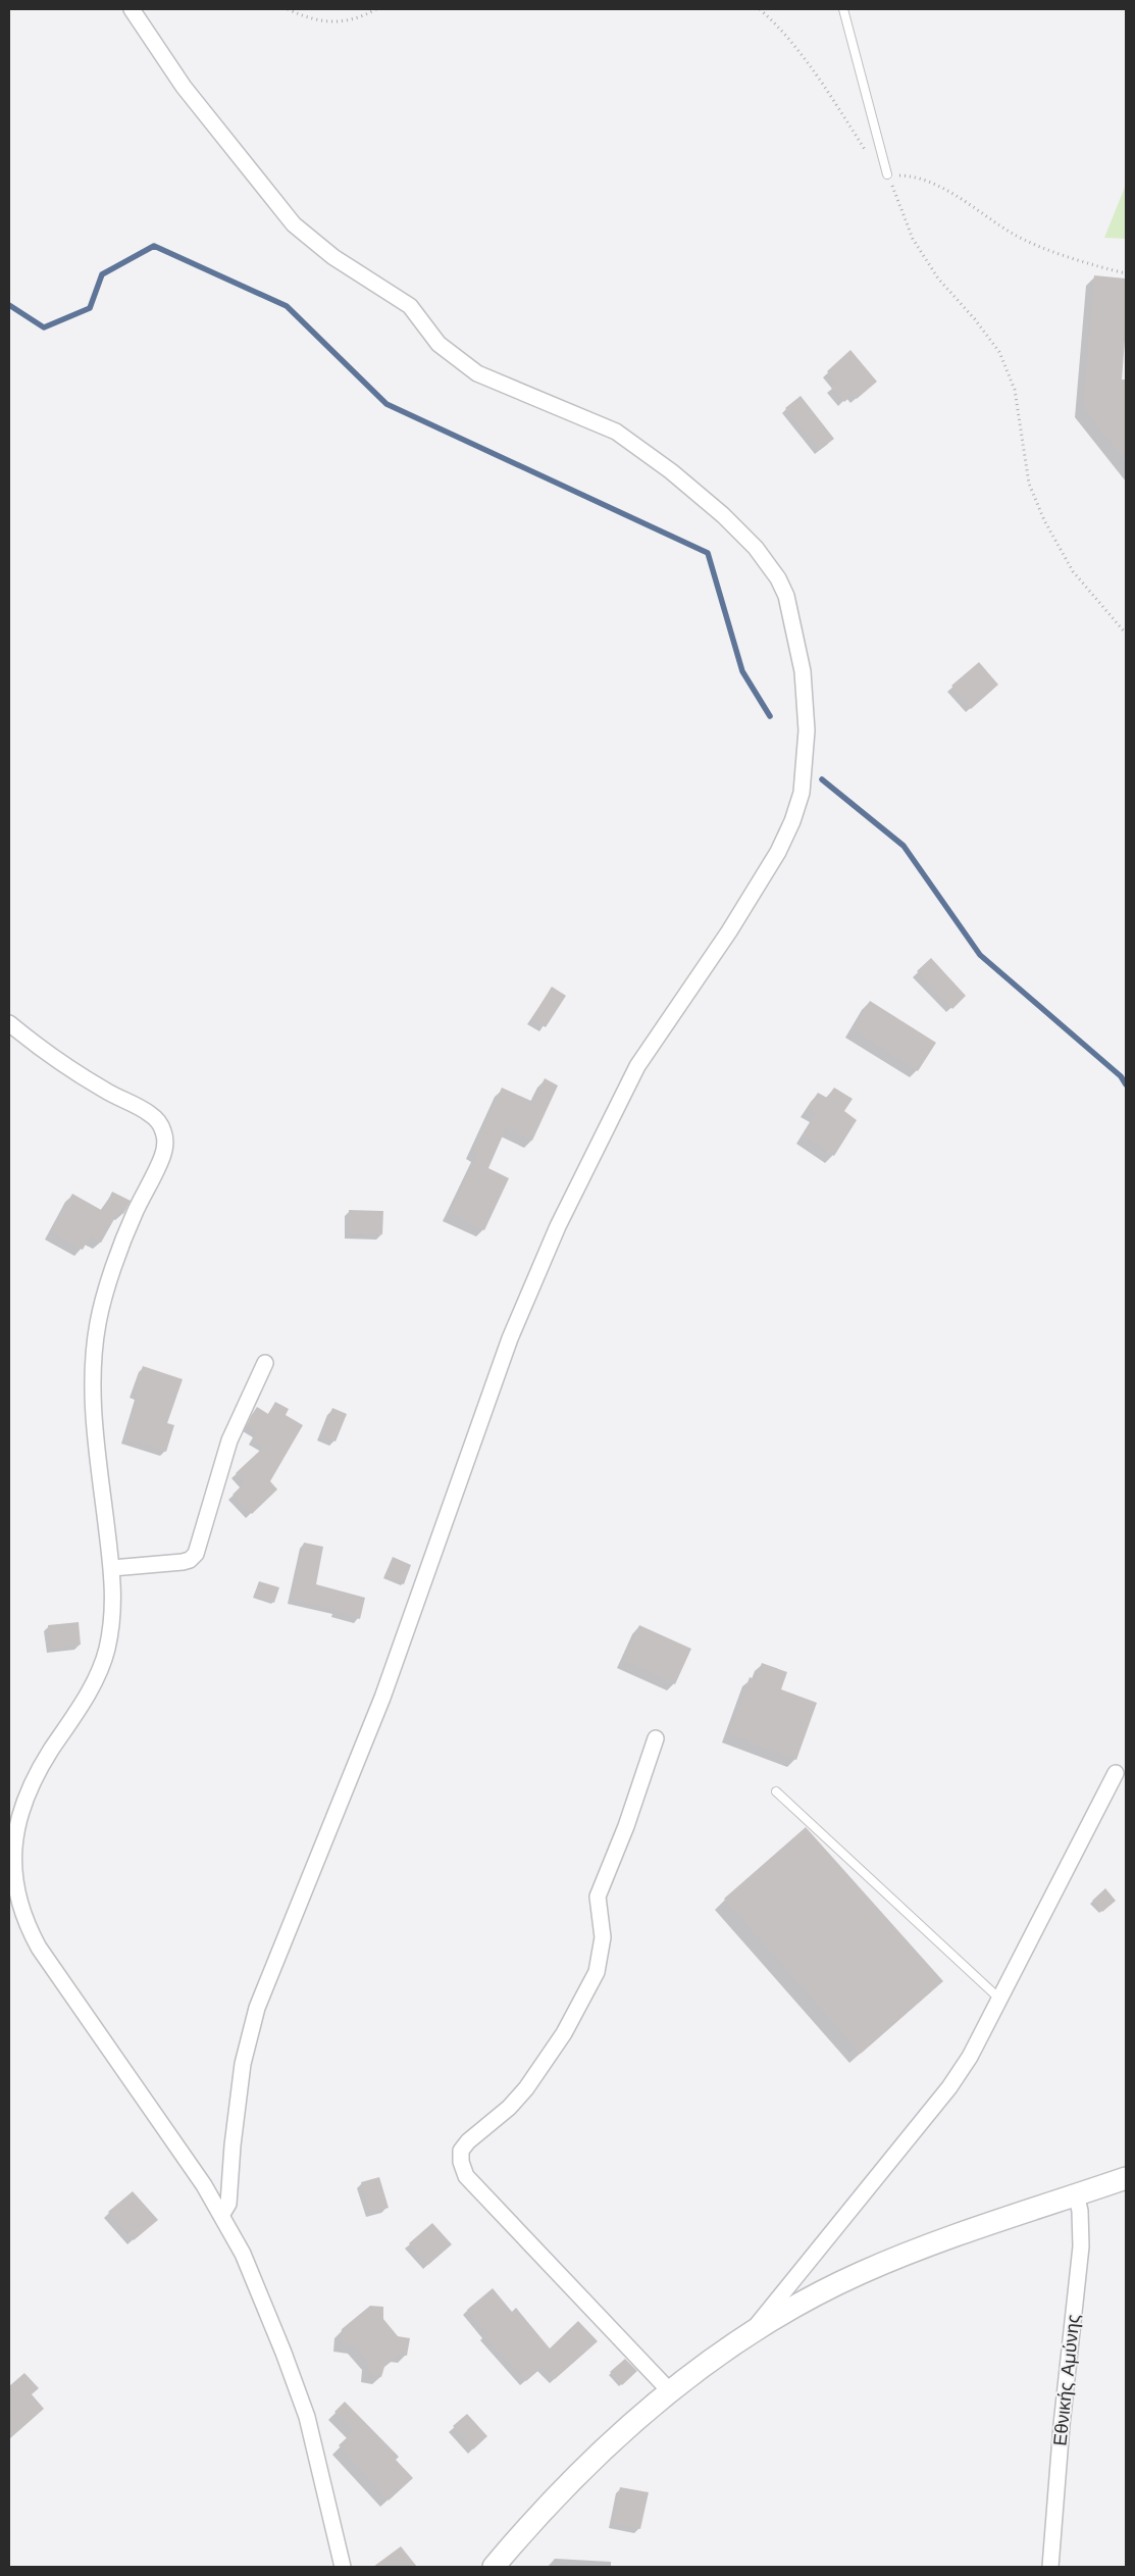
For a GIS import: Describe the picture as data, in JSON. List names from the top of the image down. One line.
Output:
{"streets":{"street":["Εθνικής Αμύνης"]}}
